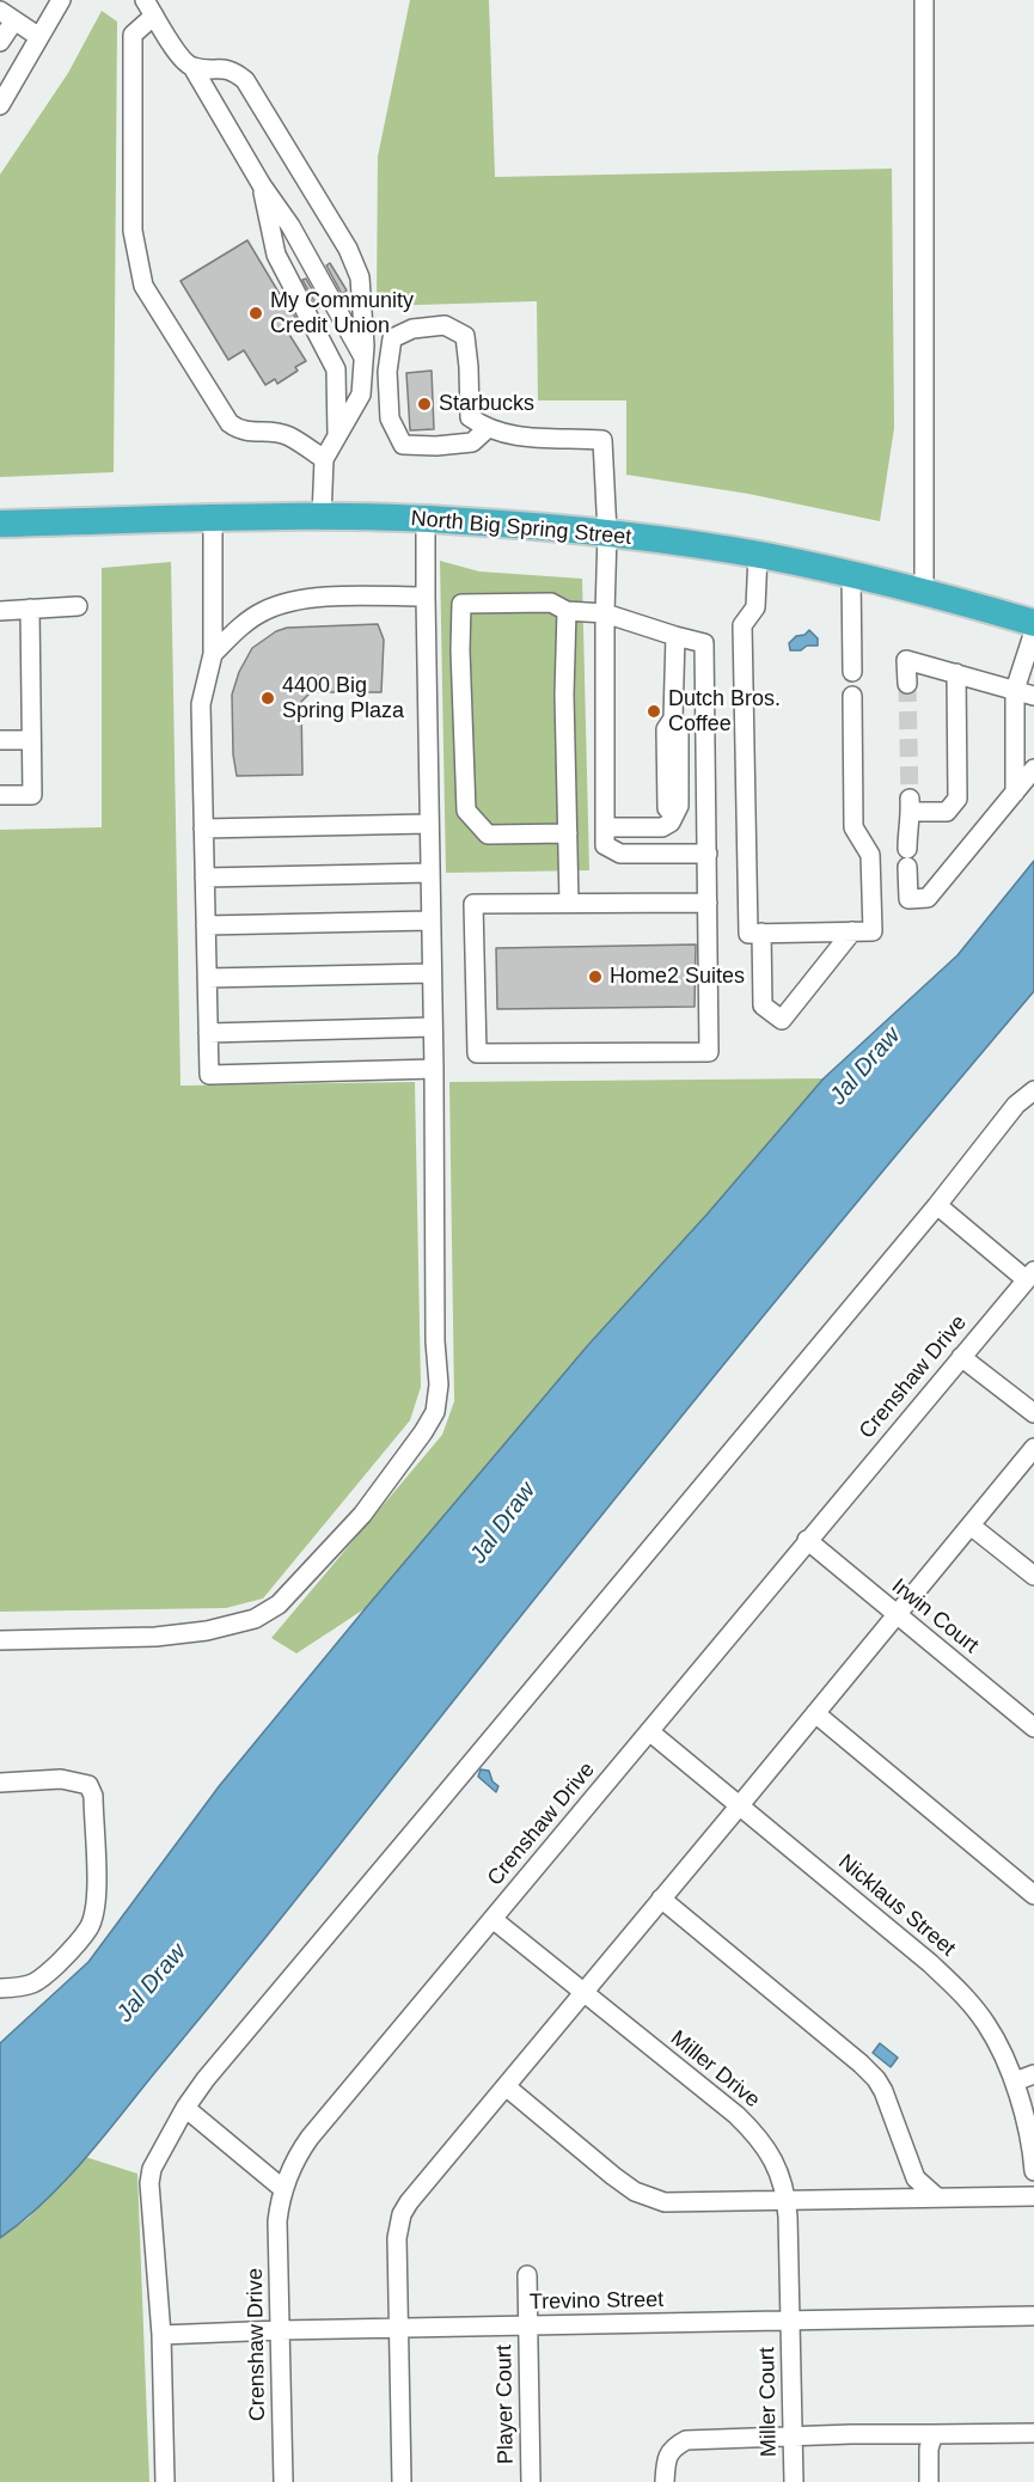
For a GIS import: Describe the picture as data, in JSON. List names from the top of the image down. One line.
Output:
{"streets":{"highway":["North Big Spring Street"],"street":["Crenshaw Drive","Irwin Court","Nicklaus Street","Miller Drive","Trevino Street","Miller Court","Player Court"]},"crossings":[["Crenshaw Drive","Irwin Court"],["Crenshaw Drive","Nicklaus Street"],["Crenshaw Drive","Miller Drive"],["Crenshaw Drive","Trevino Street"],["Miller Drive","Trevino Street"],["Miller Drive","Miller Court"],["Trevino Street","Miller Court"],["Trevino Street","Player Court"]],"water":["Jal Draw"],"places":["My Community Credit Union","Starbucks","4400 Big Spring Plaza","Dutch Bros. Coffee","Home2 Suites"]}
